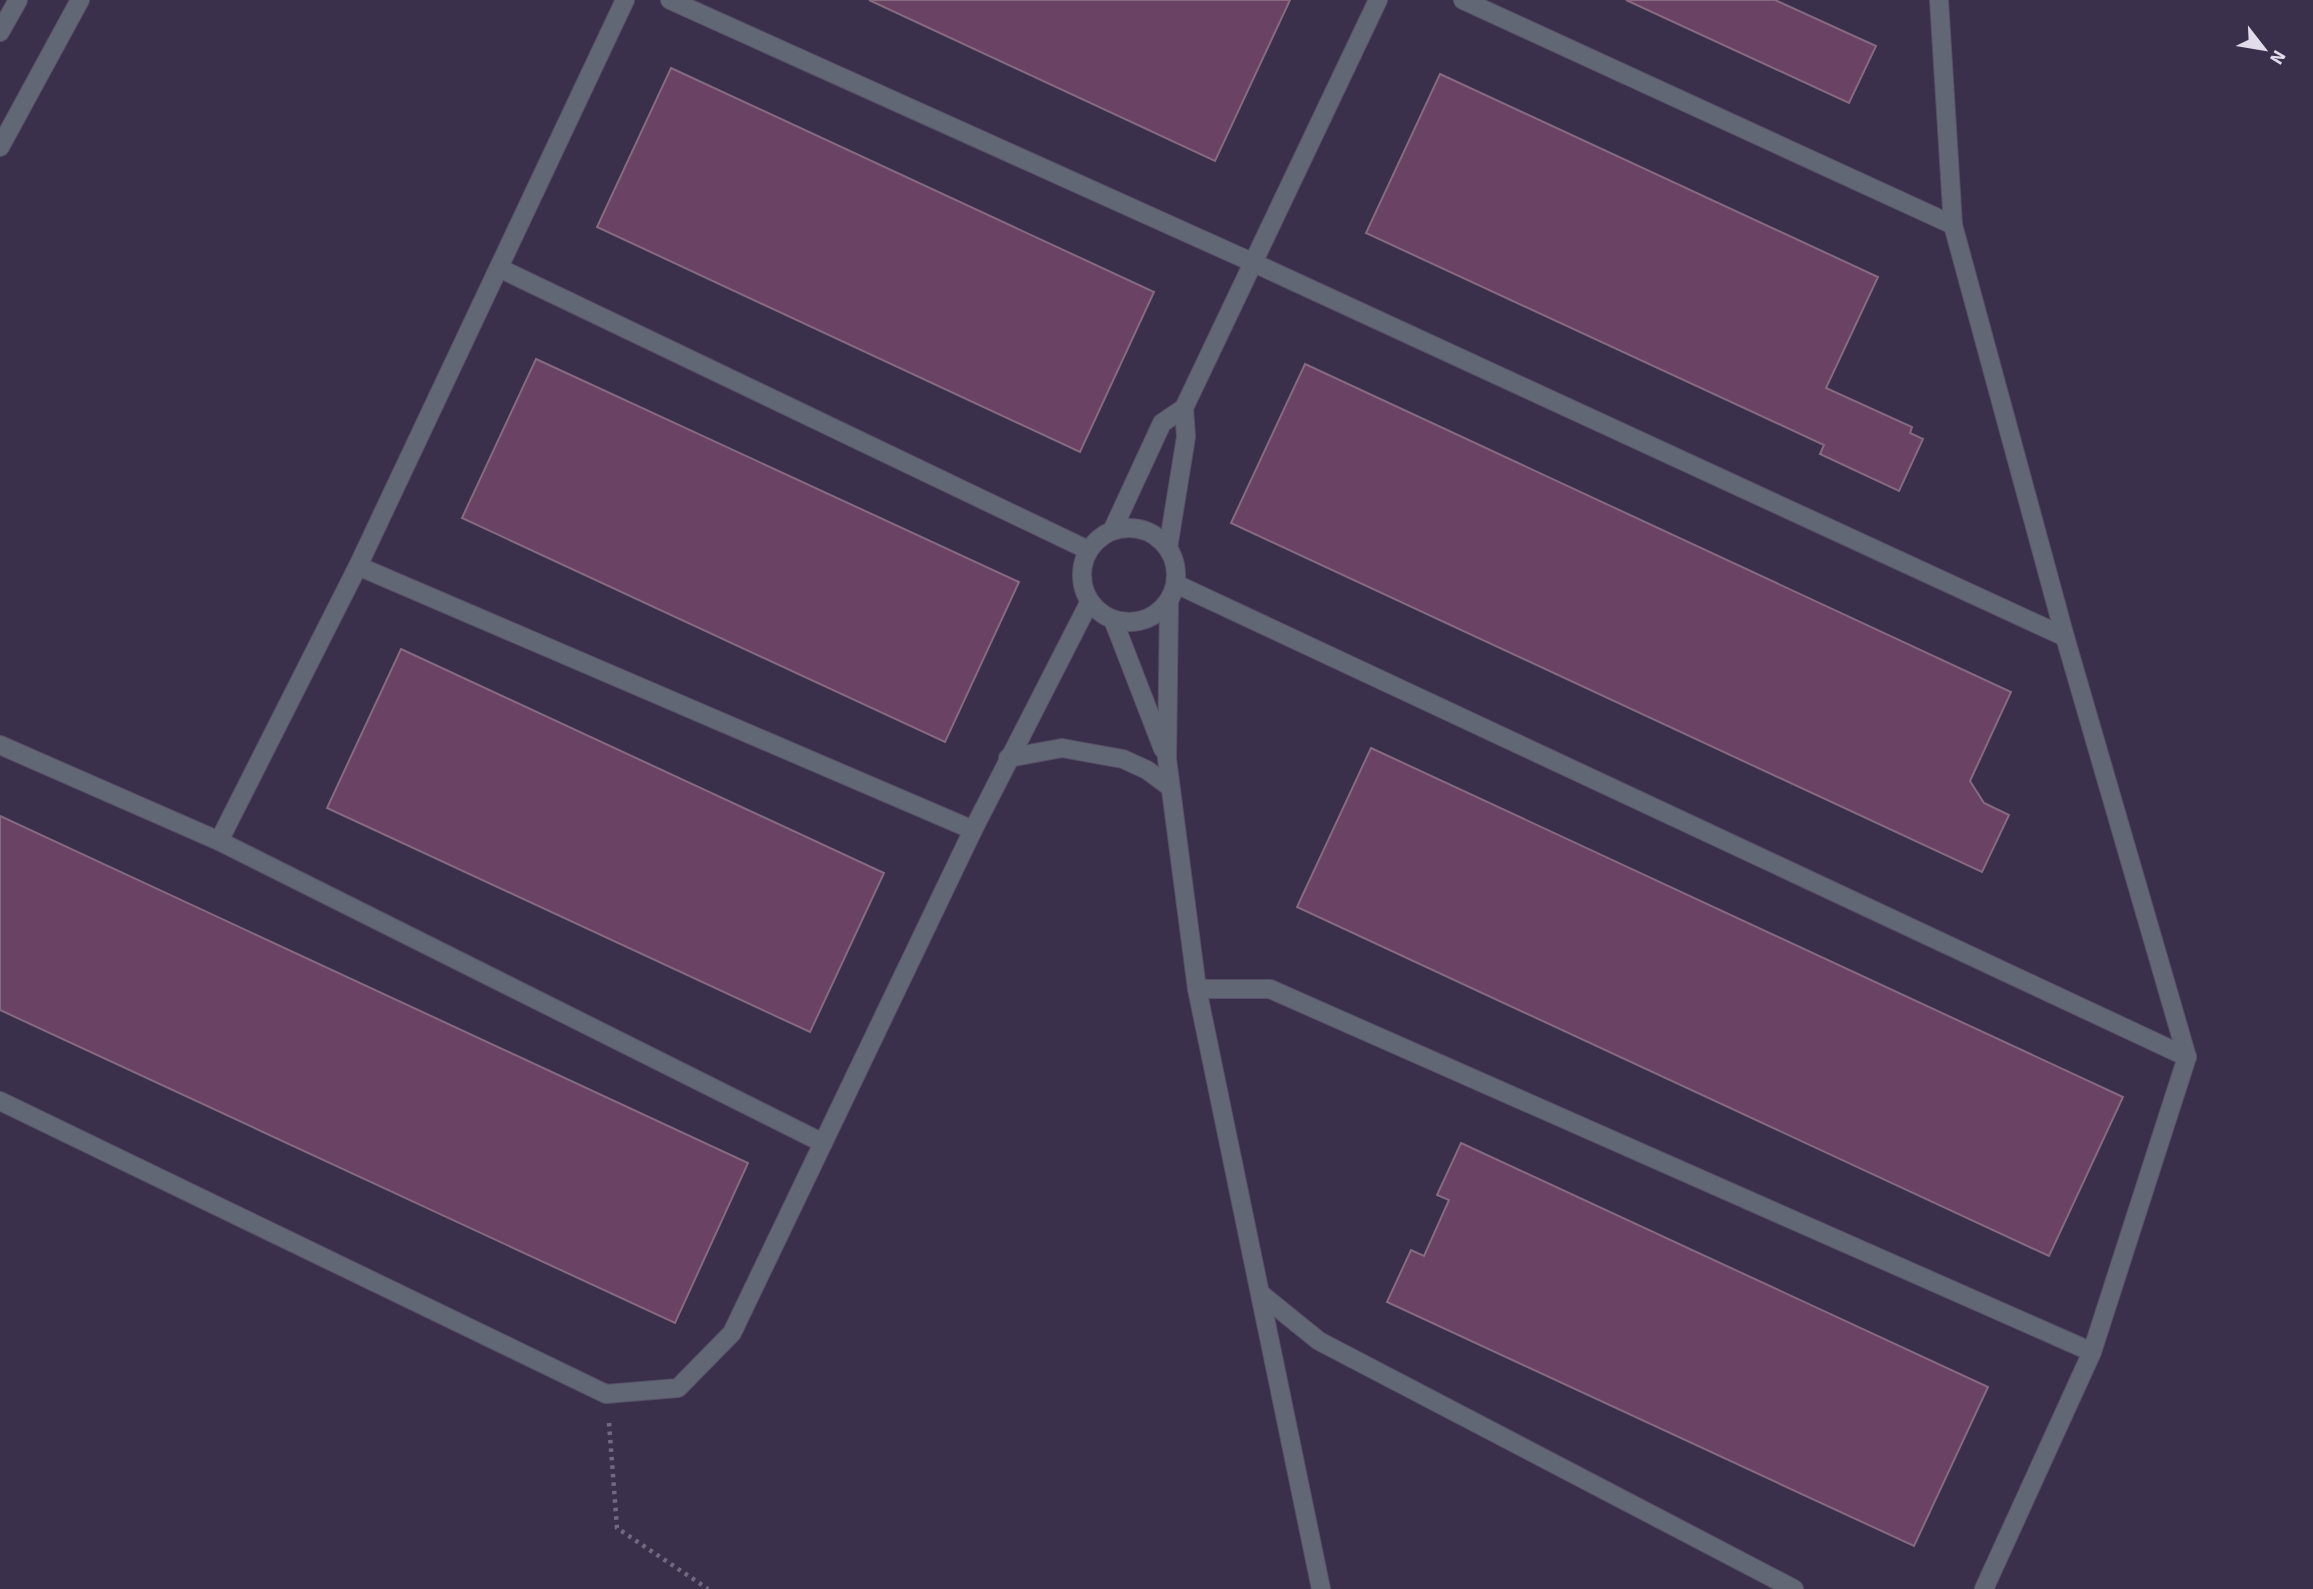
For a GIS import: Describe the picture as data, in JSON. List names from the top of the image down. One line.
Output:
{"north":"bottom right"}
